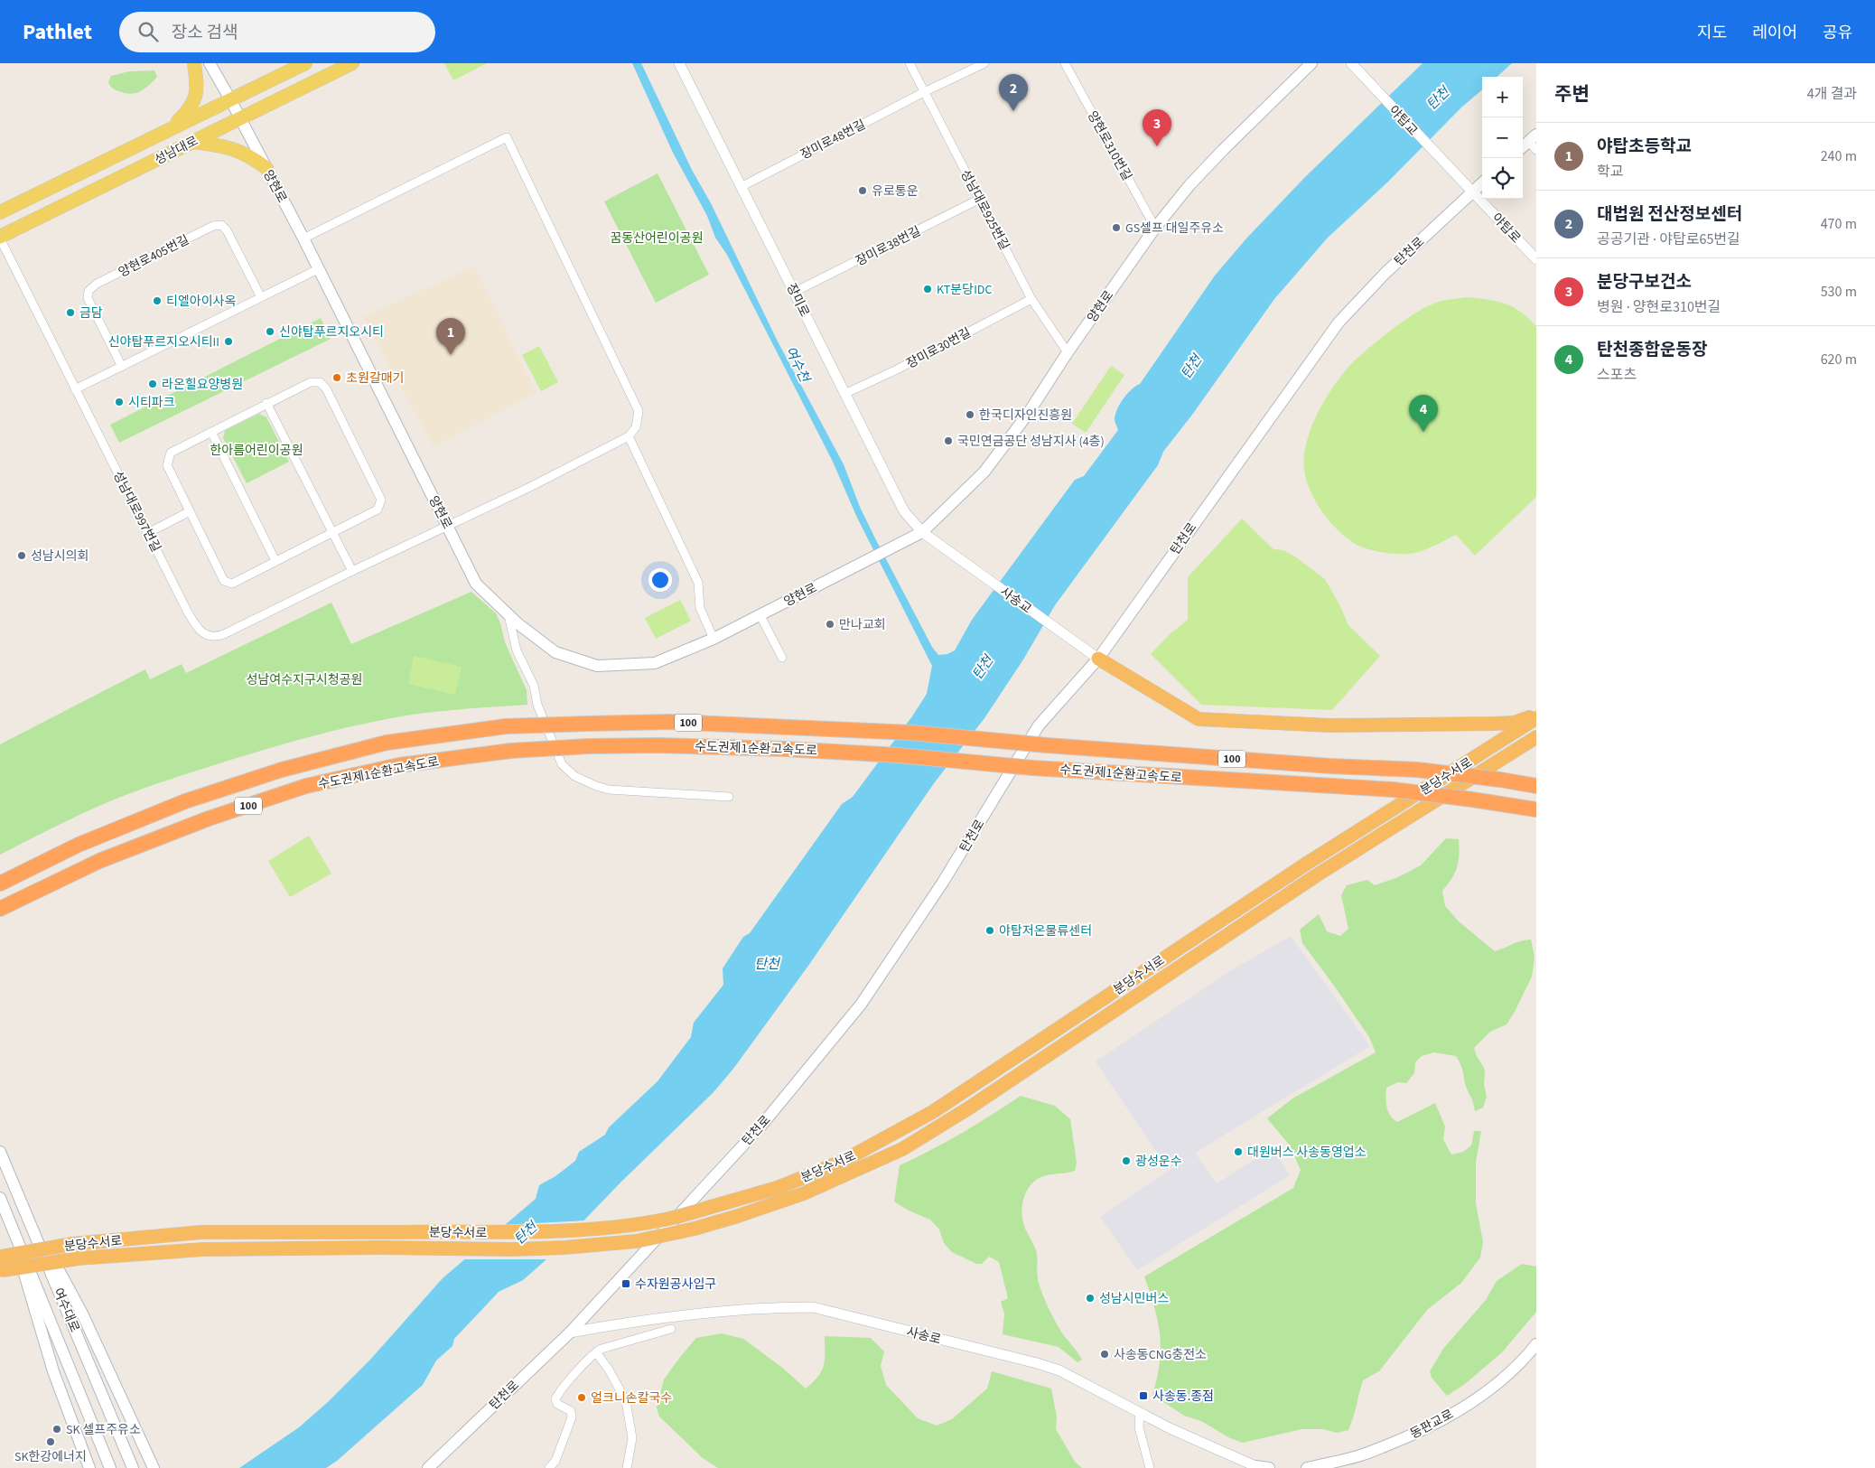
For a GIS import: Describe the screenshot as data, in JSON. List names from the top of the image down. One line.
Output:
{"streets":{"highway":["100","수도권제1순환고속도로","분당수서로"],"main road":["성남대로","양현로","탄천로","여수대로","동판교로"],"street":["야탑교","장미로48번길","양현로310번길","성남대로925번길","야탑로","장미로38번길","양현로405번길","장미로","장미로30번길","성남대로997번길","사송교","사송로"]},"crossings":[["야탑교","야탑로"],["장미로48번길","성남대로925번길"],["장미로48번길","장미로"],["양현로310번길","양현로"],["성남대로","양현로"],["성남대로","성남대로997번길"],["양현로","성남대로925번길"],["양현로","장미로"],["양현로","성남대로997번길"],["양현로","사송교"],["성남대로925번길","장미로38번길"],["성남대로925번길","장미로30번길"],["야탑로","탄천로"],["장미로38번길","장미로"],["탄천로","사송교"],["탄천로","사송로"],["장미로","장미로30번길"],["장미로","사송교"]],"water":["탄천","여수천"],"parks":["꿈동산어린이공원","한아름어린이공원","성남여수지구시청공원"],"places":{"other":["유로통운","GS셀프 대일주유소","KT분당IDC","티엘아이사옥","금담","신야탑푸르지오시티","신야탑푸르지오시티II","초원갈매기","라온힐요양병원","시티파크","한국디자인진흥원","국민연금공단 성남지사 (4층)","성남시의회","만나교회","야탑저온물류센터","대원버스 사송동영업소","광성운수","성남시민버스","사송동CNG충전소","얼크니손칼국수","SK 셀프주유소","SK한강에너지"],"transit":["수자원공사입구","사송동.종점"]},"page":{"header":"Pathlet","search":"장소 검색","nav":["지도","레이어","공유"],"heading":["주변","4개 결과"],"pins":["2","3","1","4"],"map_buttons":["+","−"],"list":[{"mark":"1","name":"야탑초등학교","note":"학교","value":"240 m"},{"mark":"2","name":"대법원 전산정보센터","note":"공공기관 · 야탑로65번길","value":"470 m"},{"mark":"3","name":"분당구보건소","note":"병원 · 양현로310번길","value":"530 m"},{"mark":"4","name":"탄천종합운동장","note":"스포츠","value":"620 m"}]}}
